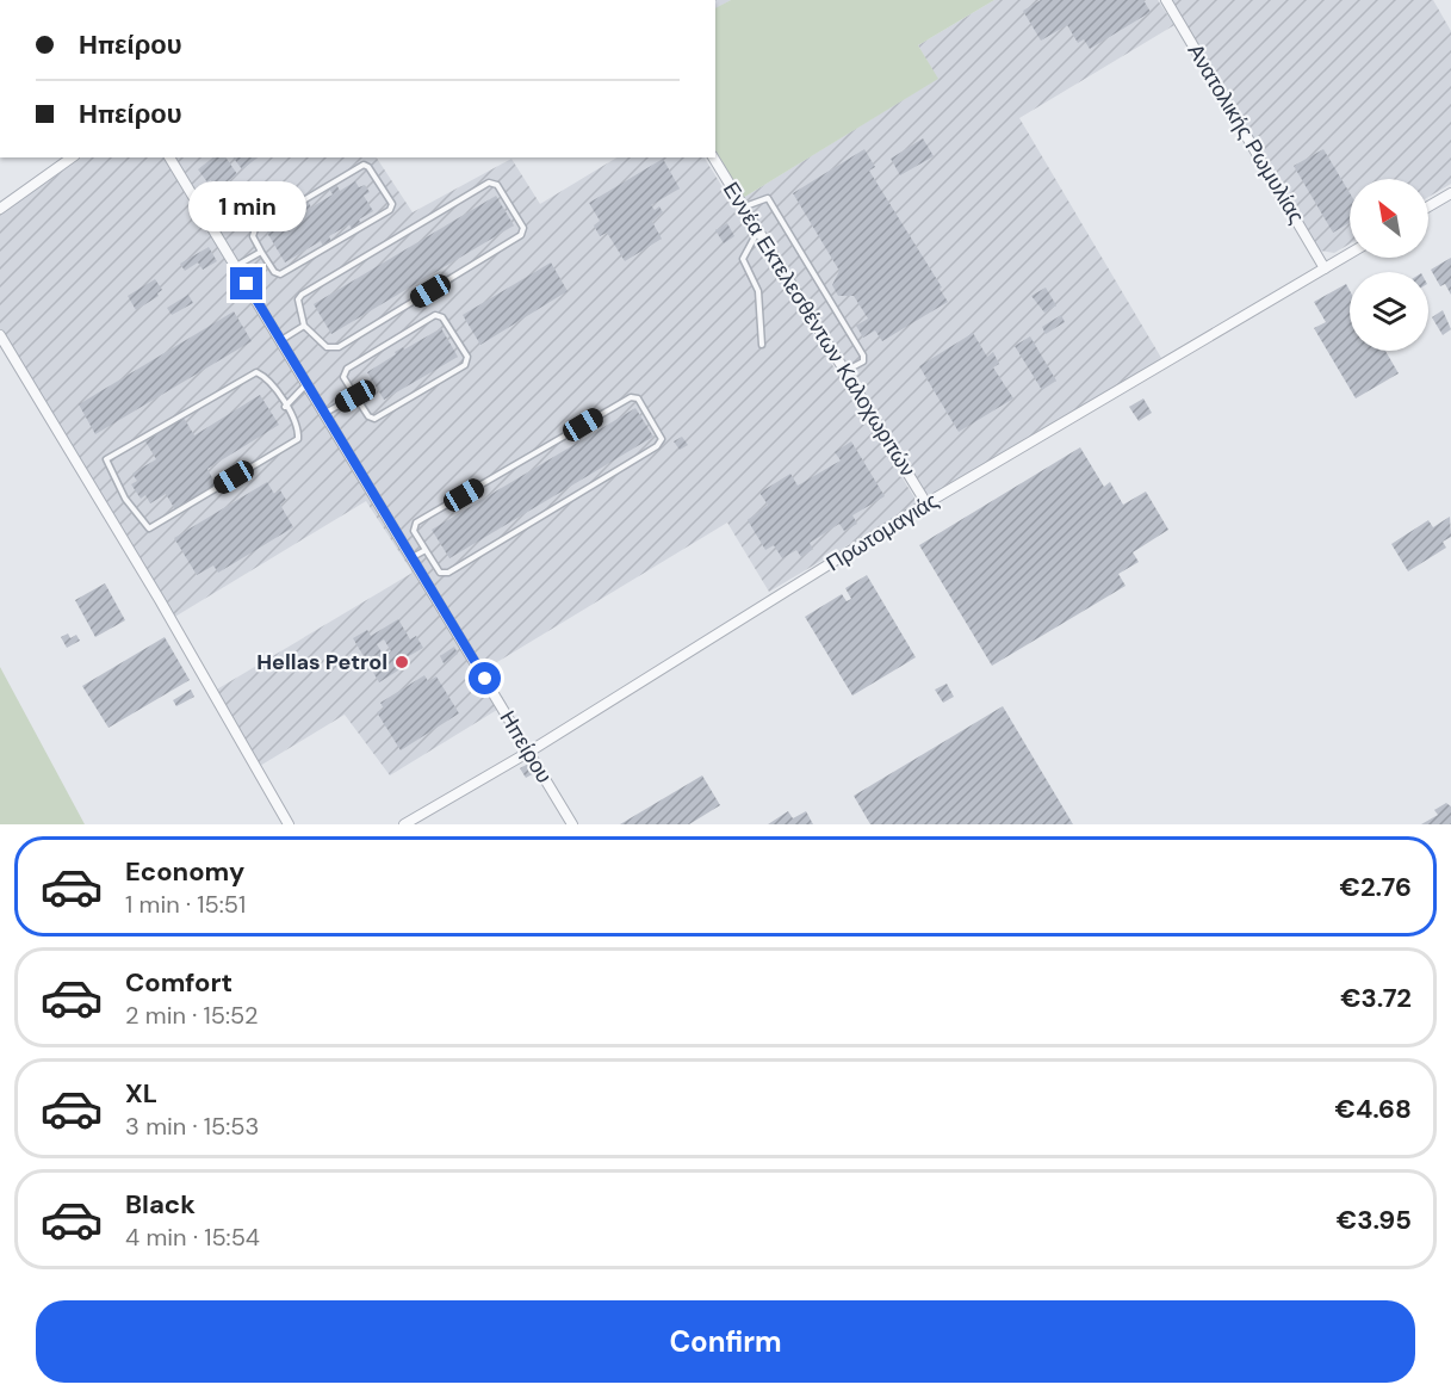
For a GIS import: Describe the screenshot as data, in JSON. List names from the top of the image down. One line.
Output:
{"streets":{"street":["Ανατολικής Ρωμυλίας","Εννέα Εκτελεσθέντων Καλοχωριτών","Πρωτομαγιάς","Ηπείρου"]},"crossings":[["Ανατολικής Ρωμυλίας","Πρωτομαγιάς"],["Εννέα Εκτελεσθέντων Καλοχωριτών","Πρωτομαγιάς"],["Πρωτομαγιάς","Ηπείρου"]],"places":["Hellas Petrol"],"north":"top left","page":{"banner":["Ηπείρου","Ηπείρου"],"bubble":"1 min","list":[{"name":"Economy","note":"1 min · 15:51","value":"€2.76"},{"name":"Comfort","note":"2 min · 15:52","value":"€3.72"},{"name":"XL","note":"3 min · 15:53","value":"€4.68"},{"name":"Black","note":"4 min · 15:54","value":"€3.95"}],"buttons":"Confirm"}}
